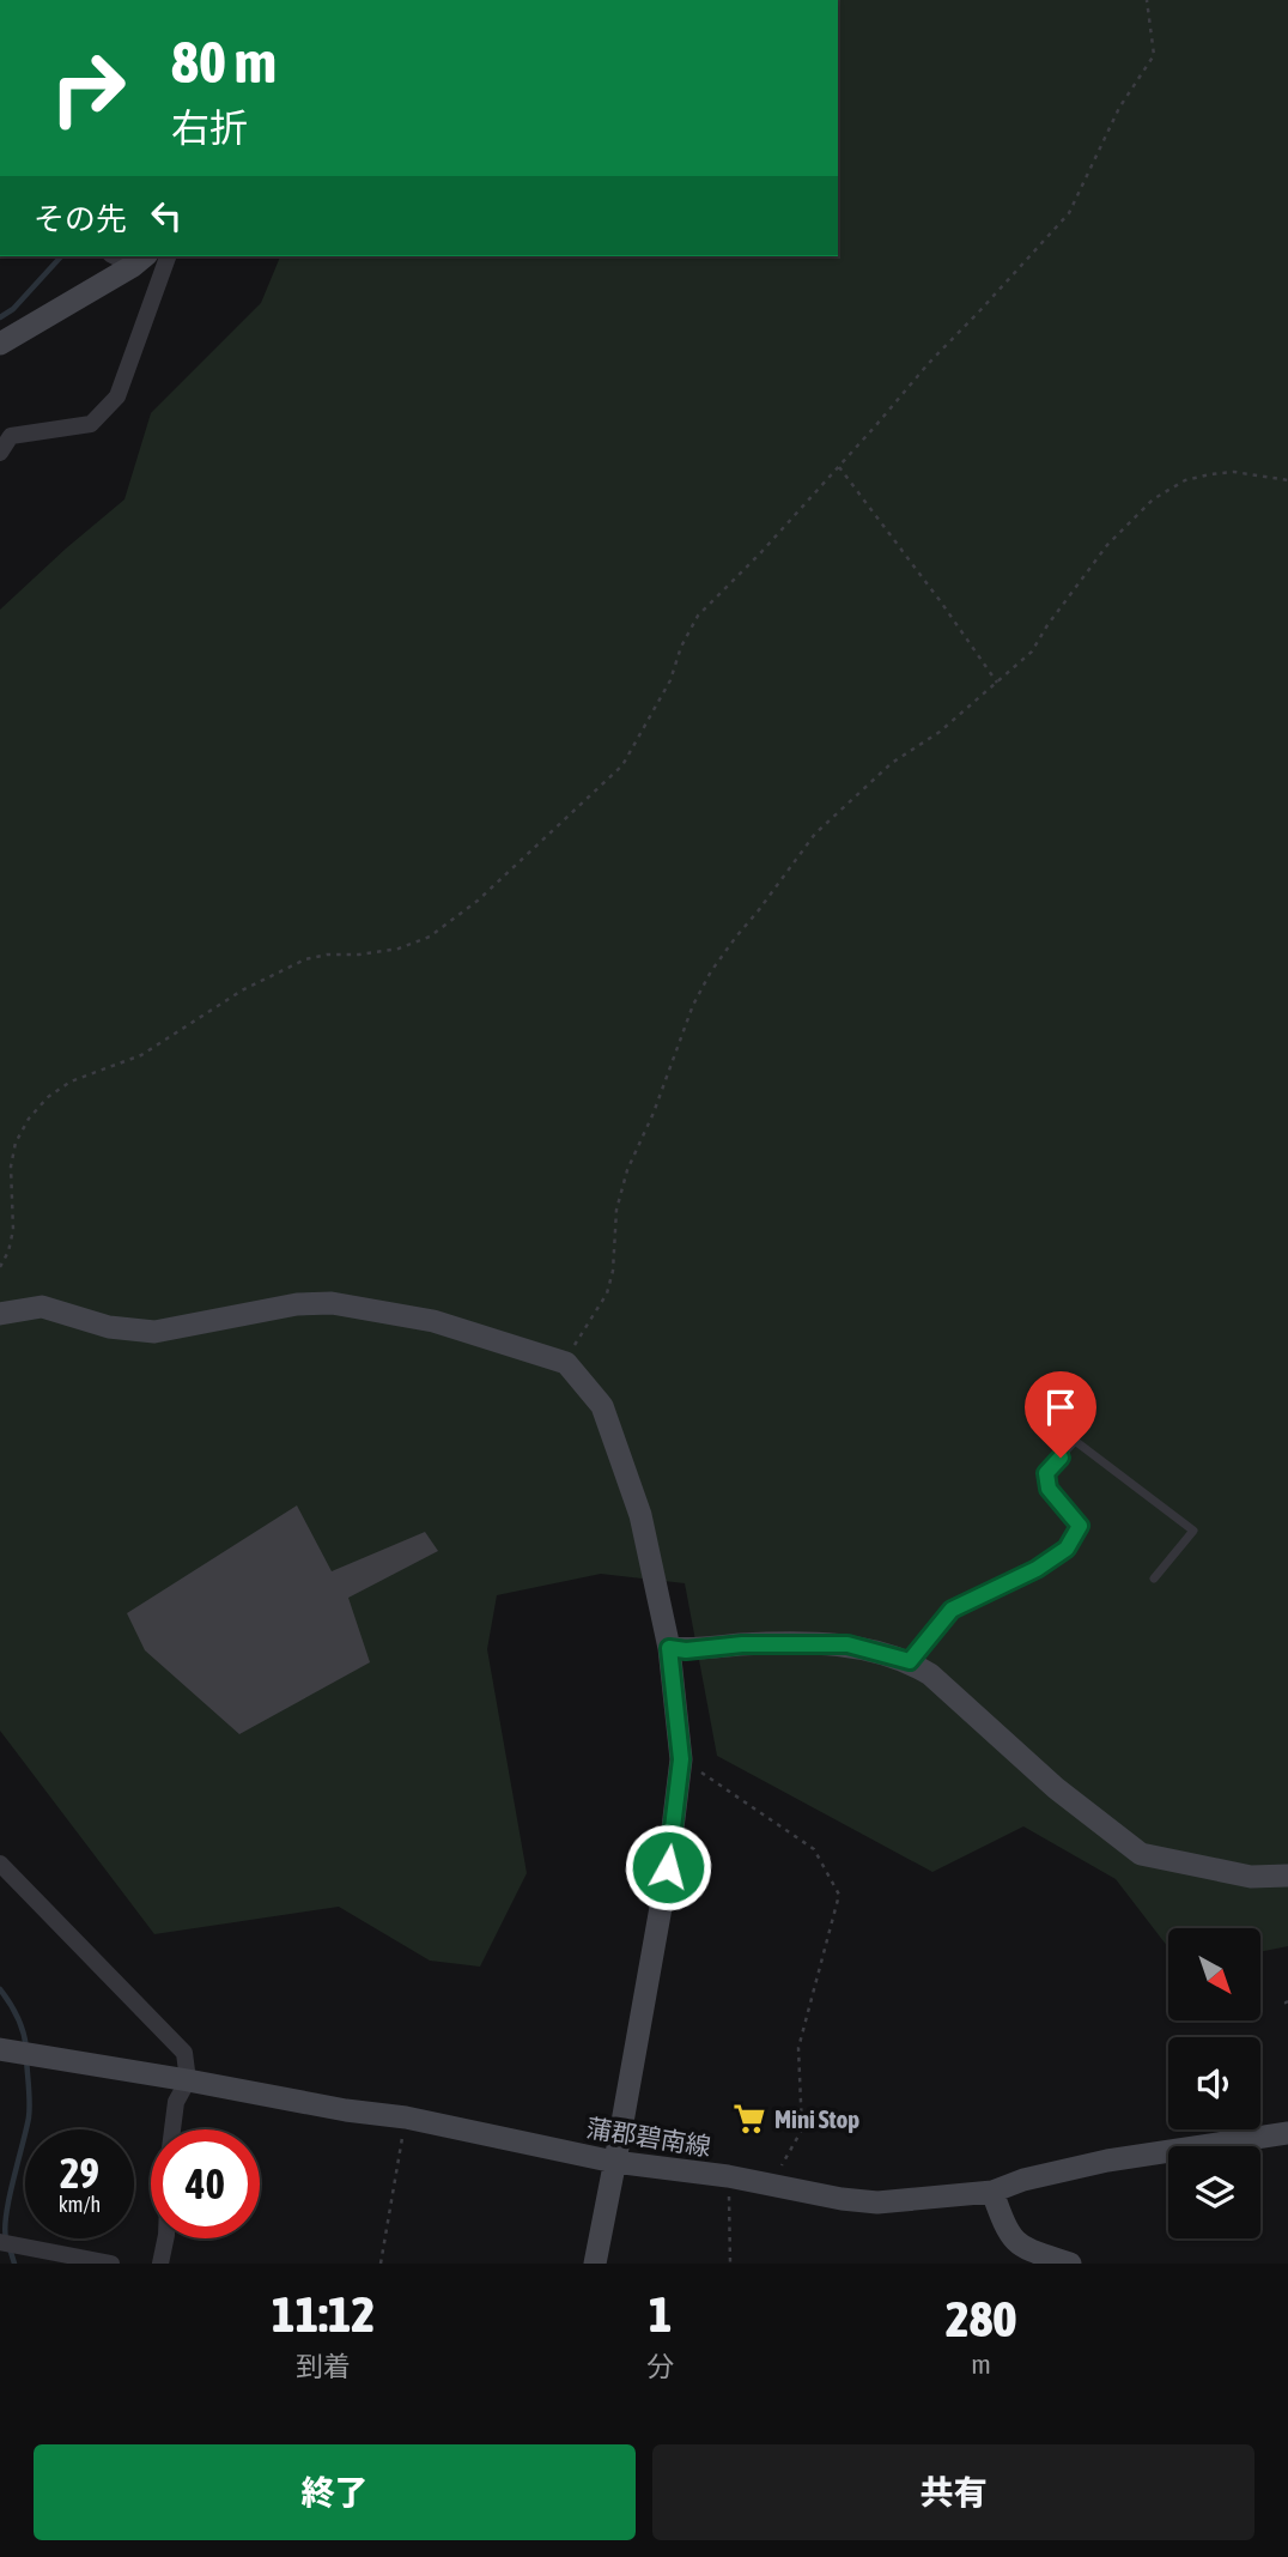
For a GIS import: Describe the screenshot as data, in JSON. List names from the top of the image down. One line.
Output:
{"streets":{"street":["蒲郡碧南線"]},"places":{"supermarket":["Mini Stop"]},"north":"bottom right","page":{"turn":["80 m","右折"],"then":"その先","speed":"29 km/h","limit":"40","eta":["11:12","到着","1","分","280","m"],"buttons":["終了","共有"]}}
